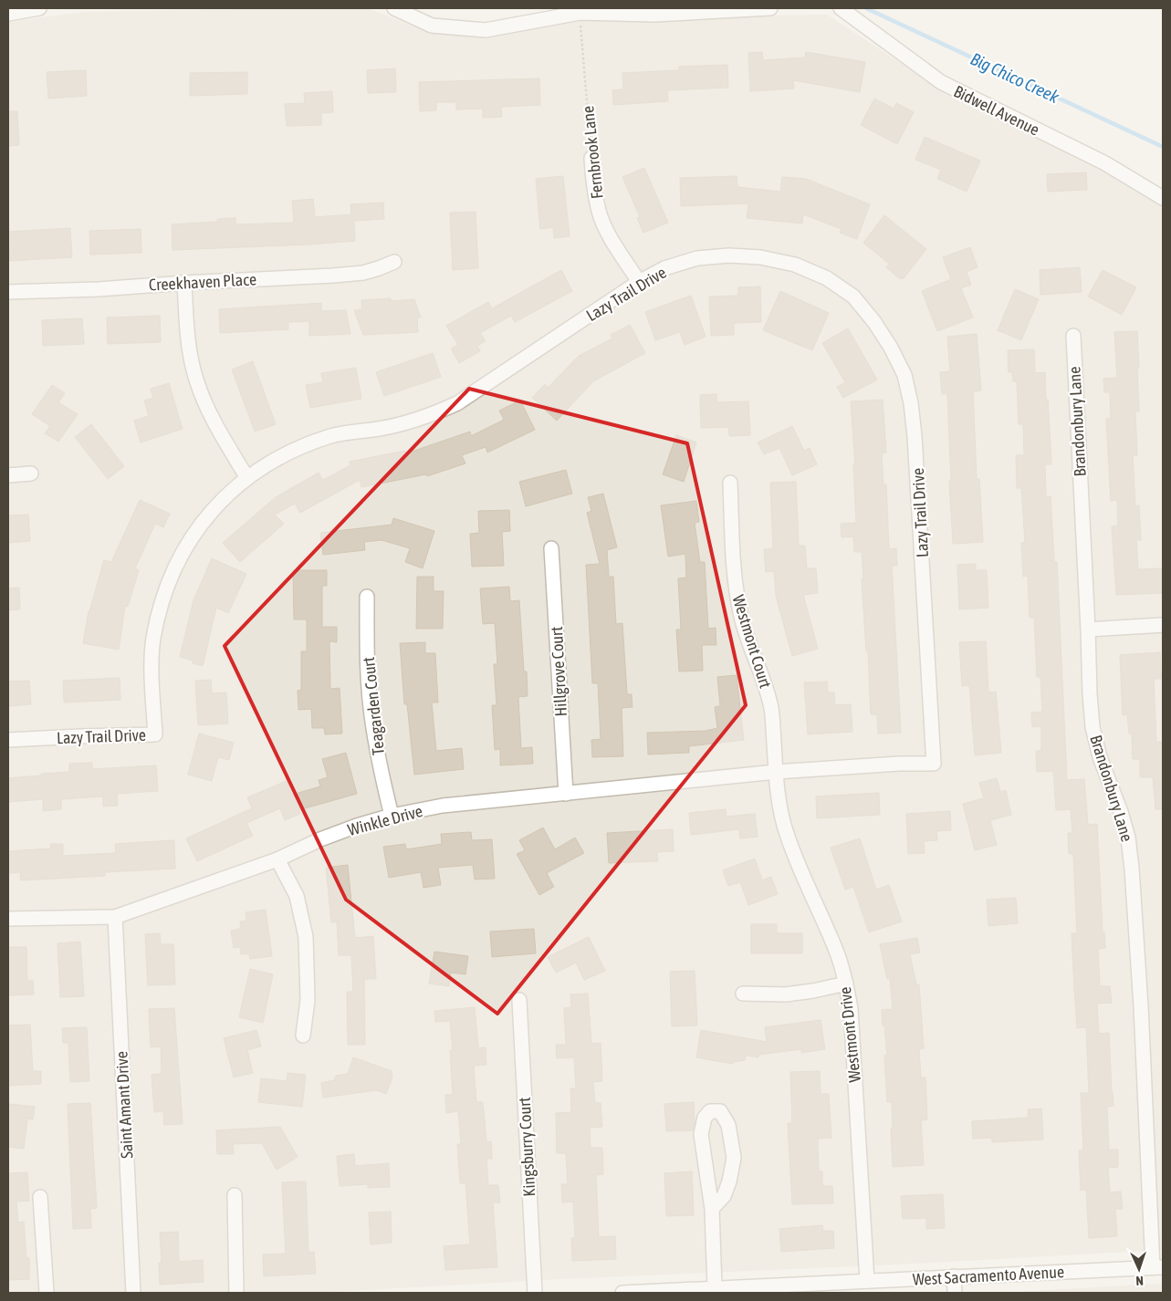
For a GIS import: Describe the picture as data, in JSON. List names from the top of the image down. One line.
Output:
{"streets":{"street":["Bidwell Avenue","Fernbrook Lane","Creekhaven Place","Lazy Trail Drive","Brandonbury Lane","Westmont Court","Hillgrove Court","Teagarden Court","Winkle Drive","Westmont Drive","Saint Amant Drive","Kingsburry Court","West Sacramento Avenue"]},"crossings":[["Fernbrook Lane","Lazy Trail Drive"],["Lazy Trail Drive","Westmont Court"],["Lazy Trail Drive","Winkle Drive"],["Lazy Trail Drive","Westmont Drive"],["Brandonbury Lane","West Sacramento Avenue"],["Westmont Court","Winkle Drive"],["Westmont Court","Westmont Drive"],["Hillgrove Court","Winkle Drive"],["Teagarden Court","Winkle Drive"],["Winkle Drive","Westmont Drive"],["Winkle Drive","Saint Amant Drive"],["Westmont Drive","West Sacramento Avenue"]],"water":["Big Chico Creek"],"north":"bottom"}
